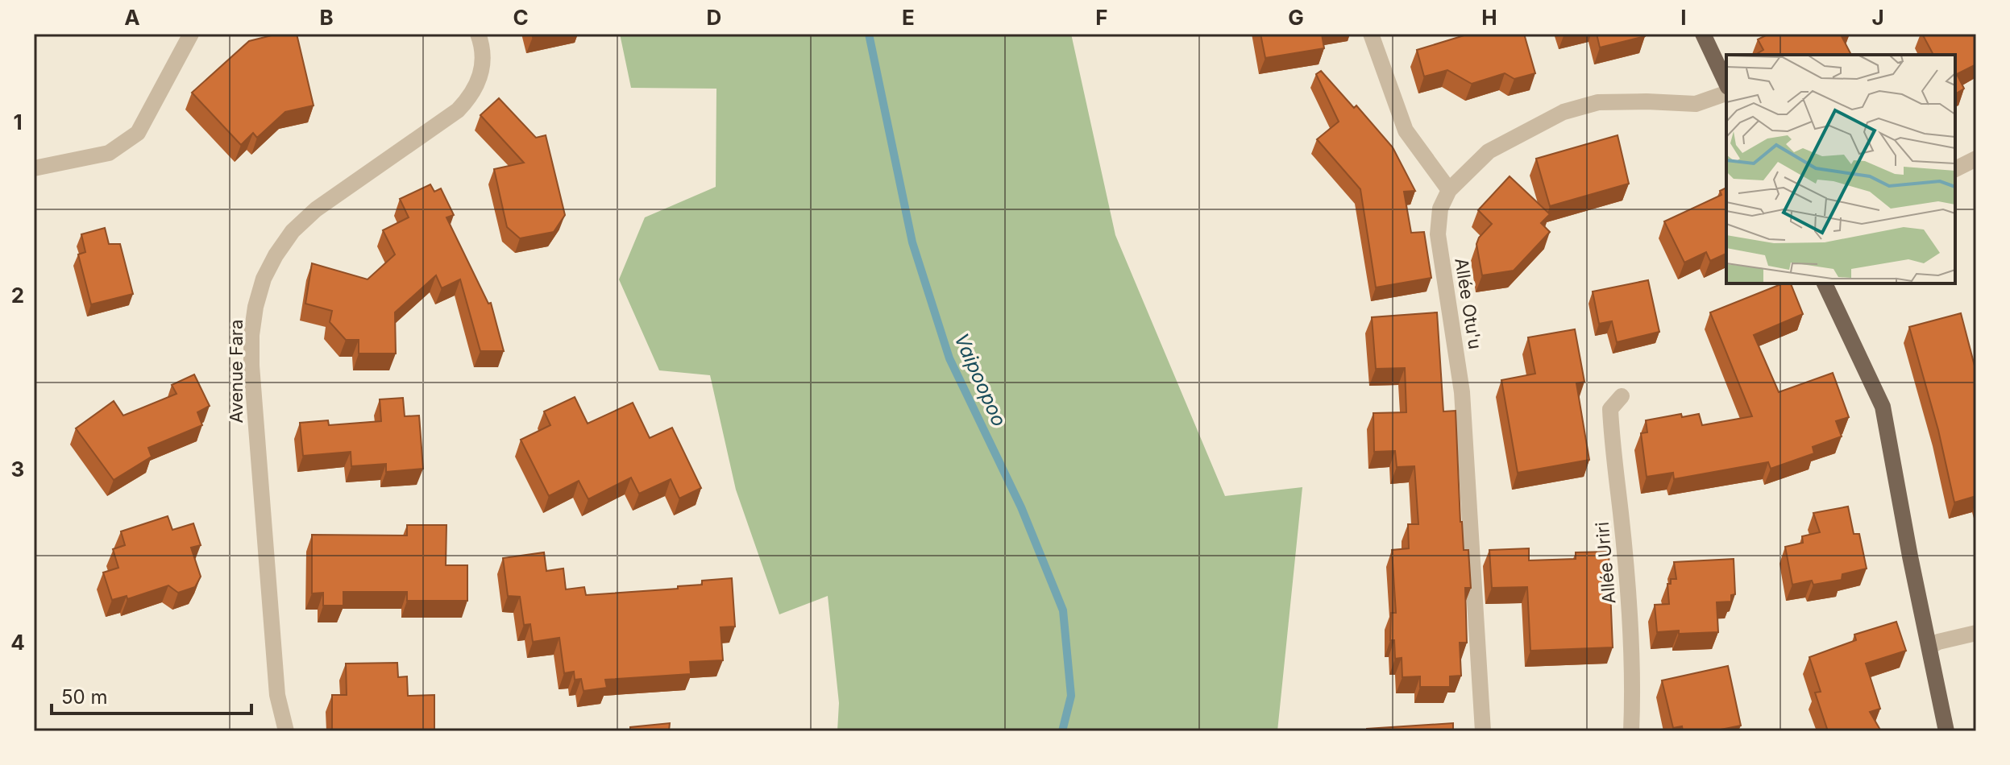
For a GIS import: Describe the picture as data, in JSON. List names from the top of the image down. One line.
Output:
{"streets":{"street":["Allée Otu'u","Avenue Fara","Allée Uriri"]},"water":["Vaipoopoo"],"scale_bar":"50 m","grid":{"columns":["A","B","C","D","E","F","G","H","I","J"],"rows":["1","2","3","4"]}}
